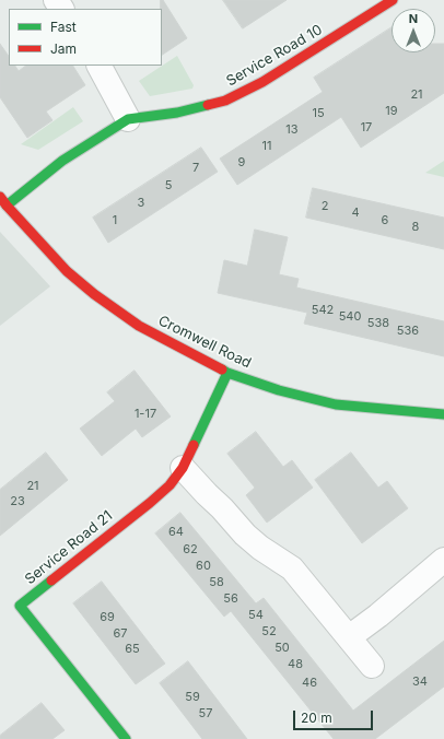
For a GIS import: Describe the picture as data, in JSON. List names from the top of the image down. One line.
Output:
{"streets":{"street":["Service Road 10","Cromwell Road","Service Road 21"]},"crossings":[["Service Road 10","Cromwell Road"],["Cromwell Road","Service Road 21"]],"house_numbers":["21","19","15","17","13","11","9","7","5","3","2","4","1","6","8","542","540","538","536","1-17","21","23","64","62","60","58","56","54","69","52","67","50","65","48","34","46","59","57"],"legend":["Fast","Jam"],"scale_bar":"20 m","north":"top"}
